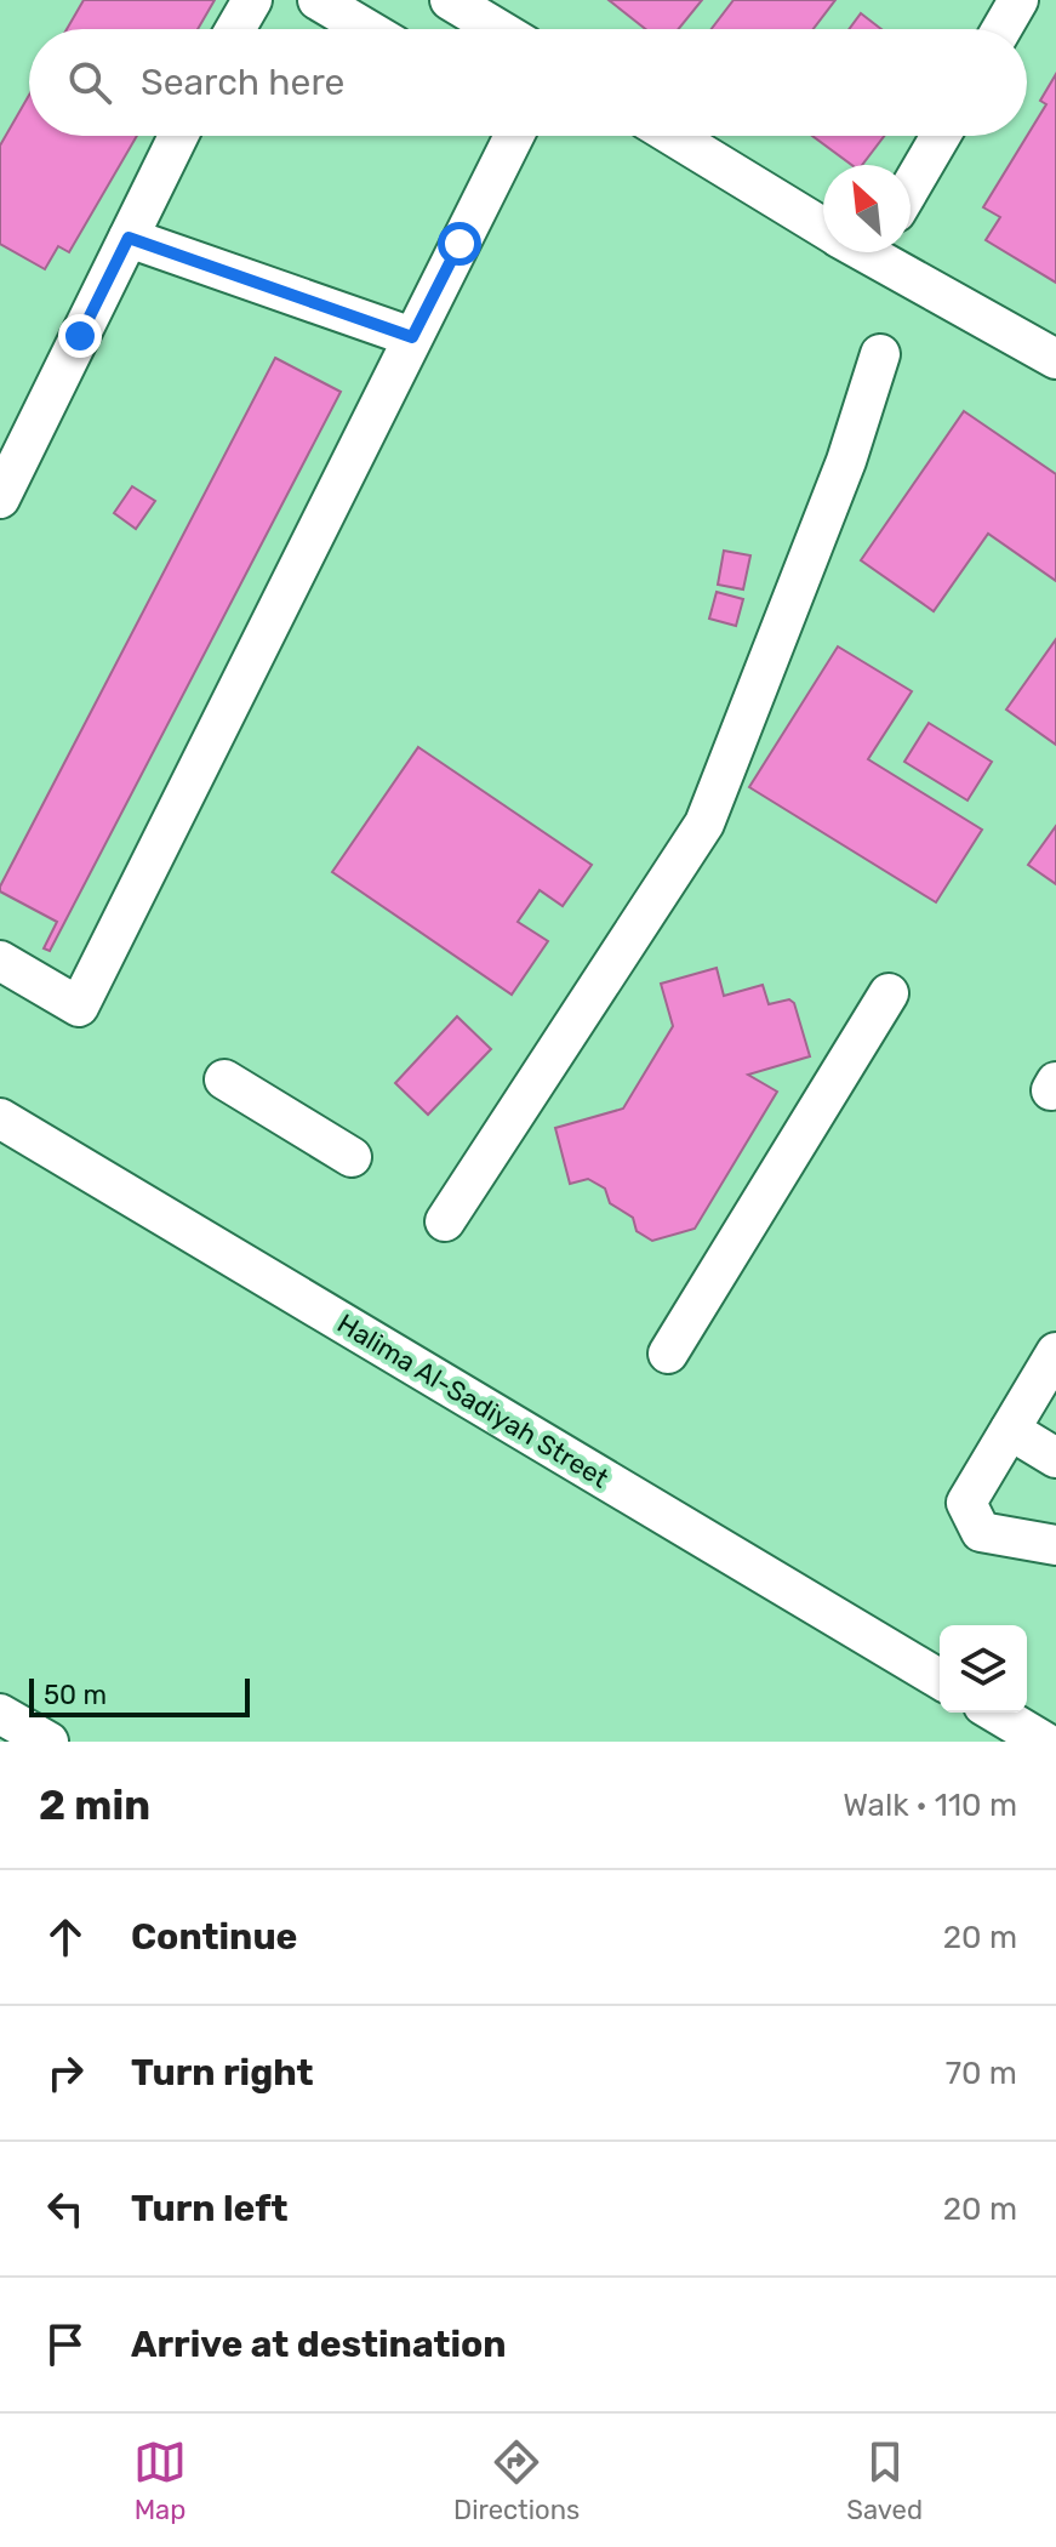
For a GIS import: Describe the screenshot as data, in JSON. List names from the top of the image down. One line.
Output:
{"streets":{"street":["Halima Al-Sadiyah Street"]},"scale_bar":"50 m","north":"top left","page":{"search":"Search here","scale":"50 m","heading":["2 min","Walk · 110 m"],"list":[["Continue","20 m"],["Turn right","70 m"],["Turn left","20 m"],"Arrive at destination"],"nav":["Map","Directions","Saved"]}}
